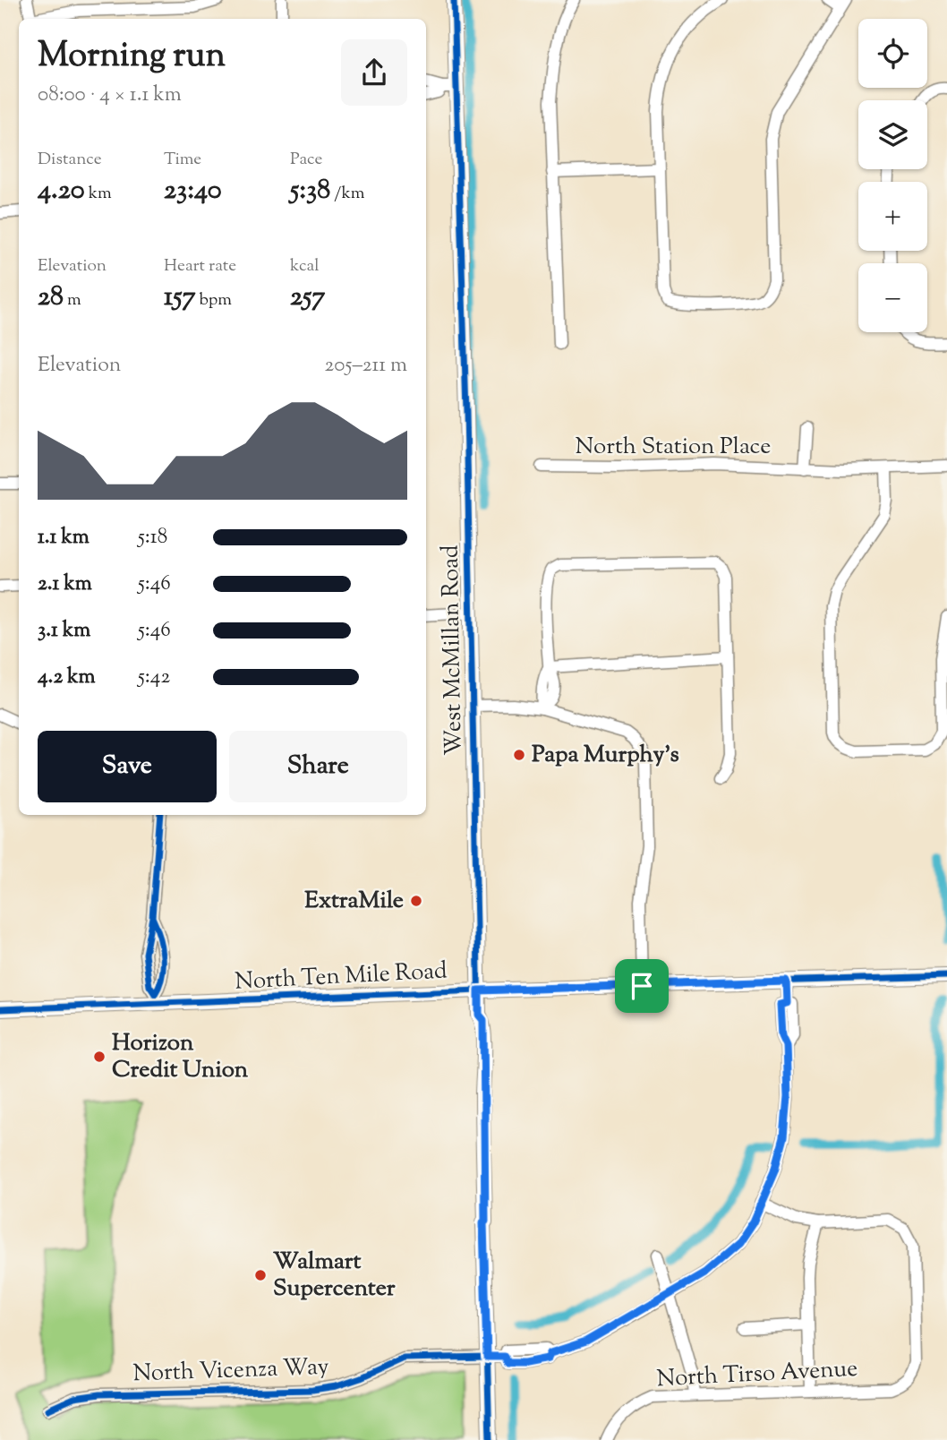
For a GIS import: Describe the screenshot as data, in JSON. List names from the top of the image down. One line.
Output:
{"streets":{"main road":["West McMillan Road","North Ten Mile Road"],"street":["North Station Place","North Vicenza Way","North Tirso Avenue"]},"crossings":[["West McMillan Road","North Ten Mile Road"],["West McMillan Road","North Vicenza Way"],["North Ten Mile Road","North Vicenza Way"]],"places":["Papa Murphy's","ExtraMile","Horizon Credit Union","Walmart Supercenter"],"page":{"map_buttons":["+","−"],"heading":["Morning run","08:00 · 4 × 1.1 km"],"stats":[["Distance","4.20 km"],["Time","23:40"],["Pace","5:38 /km"],["Elevation","28 m"],["Heart rate","157 bpm"],["kcal","257"]],"chart":["Elevation","205–211 m"],"list":[{"name":"1.1 km","note":"5:18"},{"name":"2.1 km","note":"5:46"},{"name":"3.1 km","note":"5:46"},{"name":"4.2 km","note":"5:42"}],"buttons":["Save","Share"]}}
